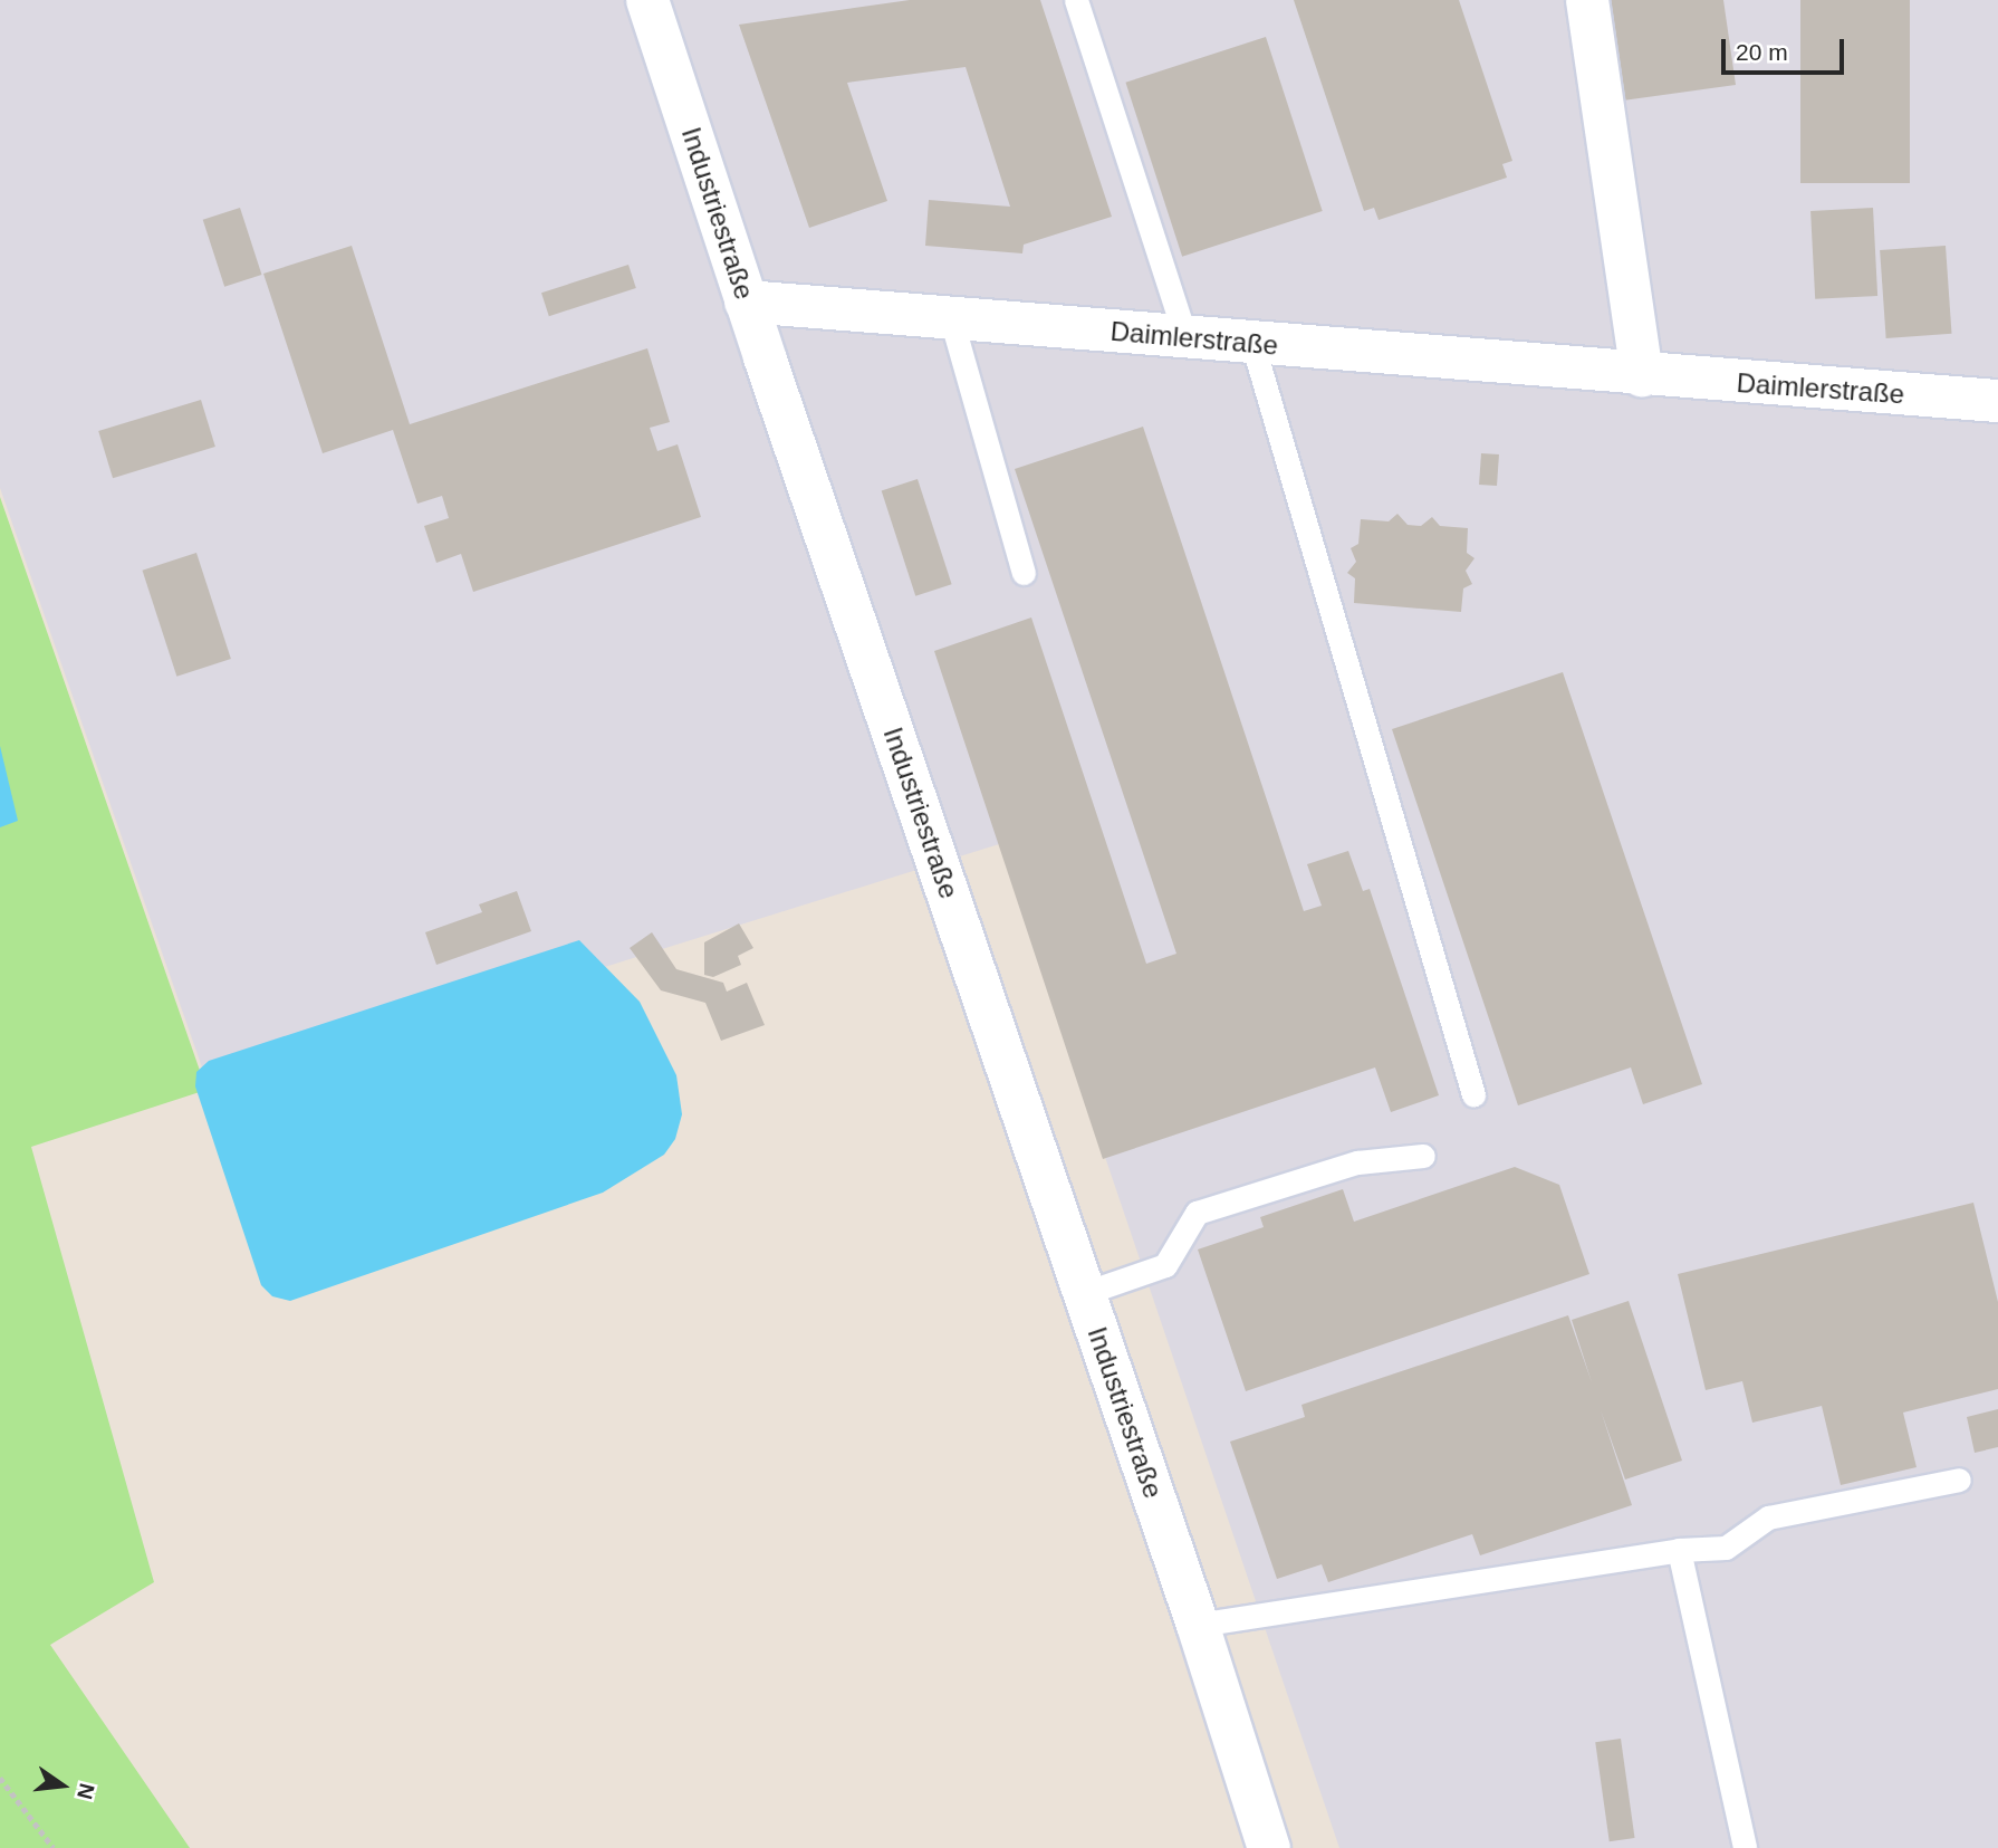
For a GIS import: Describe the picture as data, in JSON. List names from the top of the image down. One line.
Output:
{"streets":{"street":["Industriestraße","Daimlerstraße"]},"crossings":[["Industriestraße","Daimlerstraße"]],"scale_bar":"20 m","north":"right"}
